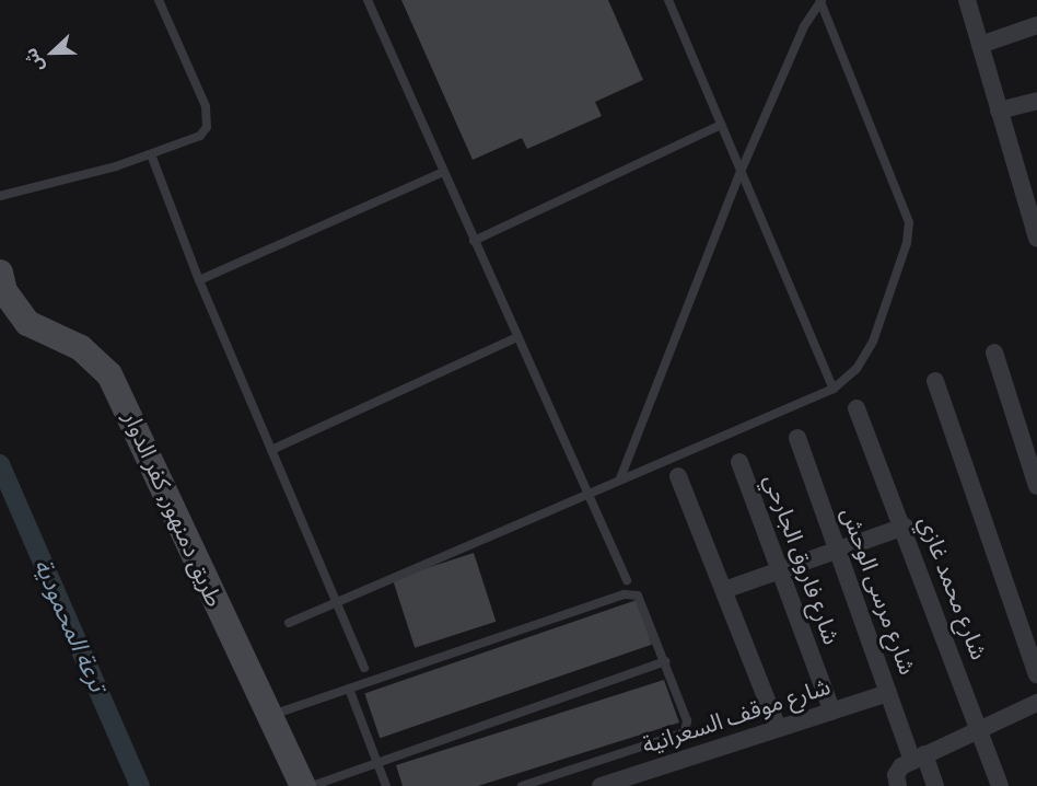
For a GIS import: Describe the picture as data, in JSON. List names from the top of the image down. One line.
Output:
{"streets":{"main road":["طريق دمنهور, كفر الدوار"],"street":["شارع فاروق الجارحي","شارع محمد غازي","شارع مرسى الوحش","شارع موقف السعرانية"]},"crossings":[["شارع فاروق الجارحي","شارع موقف السعرانية"],["شارع مرسى الوحش","شارع موقف السعرانية"]],"water":["ترعة المحمودية"],"north":"left"}
